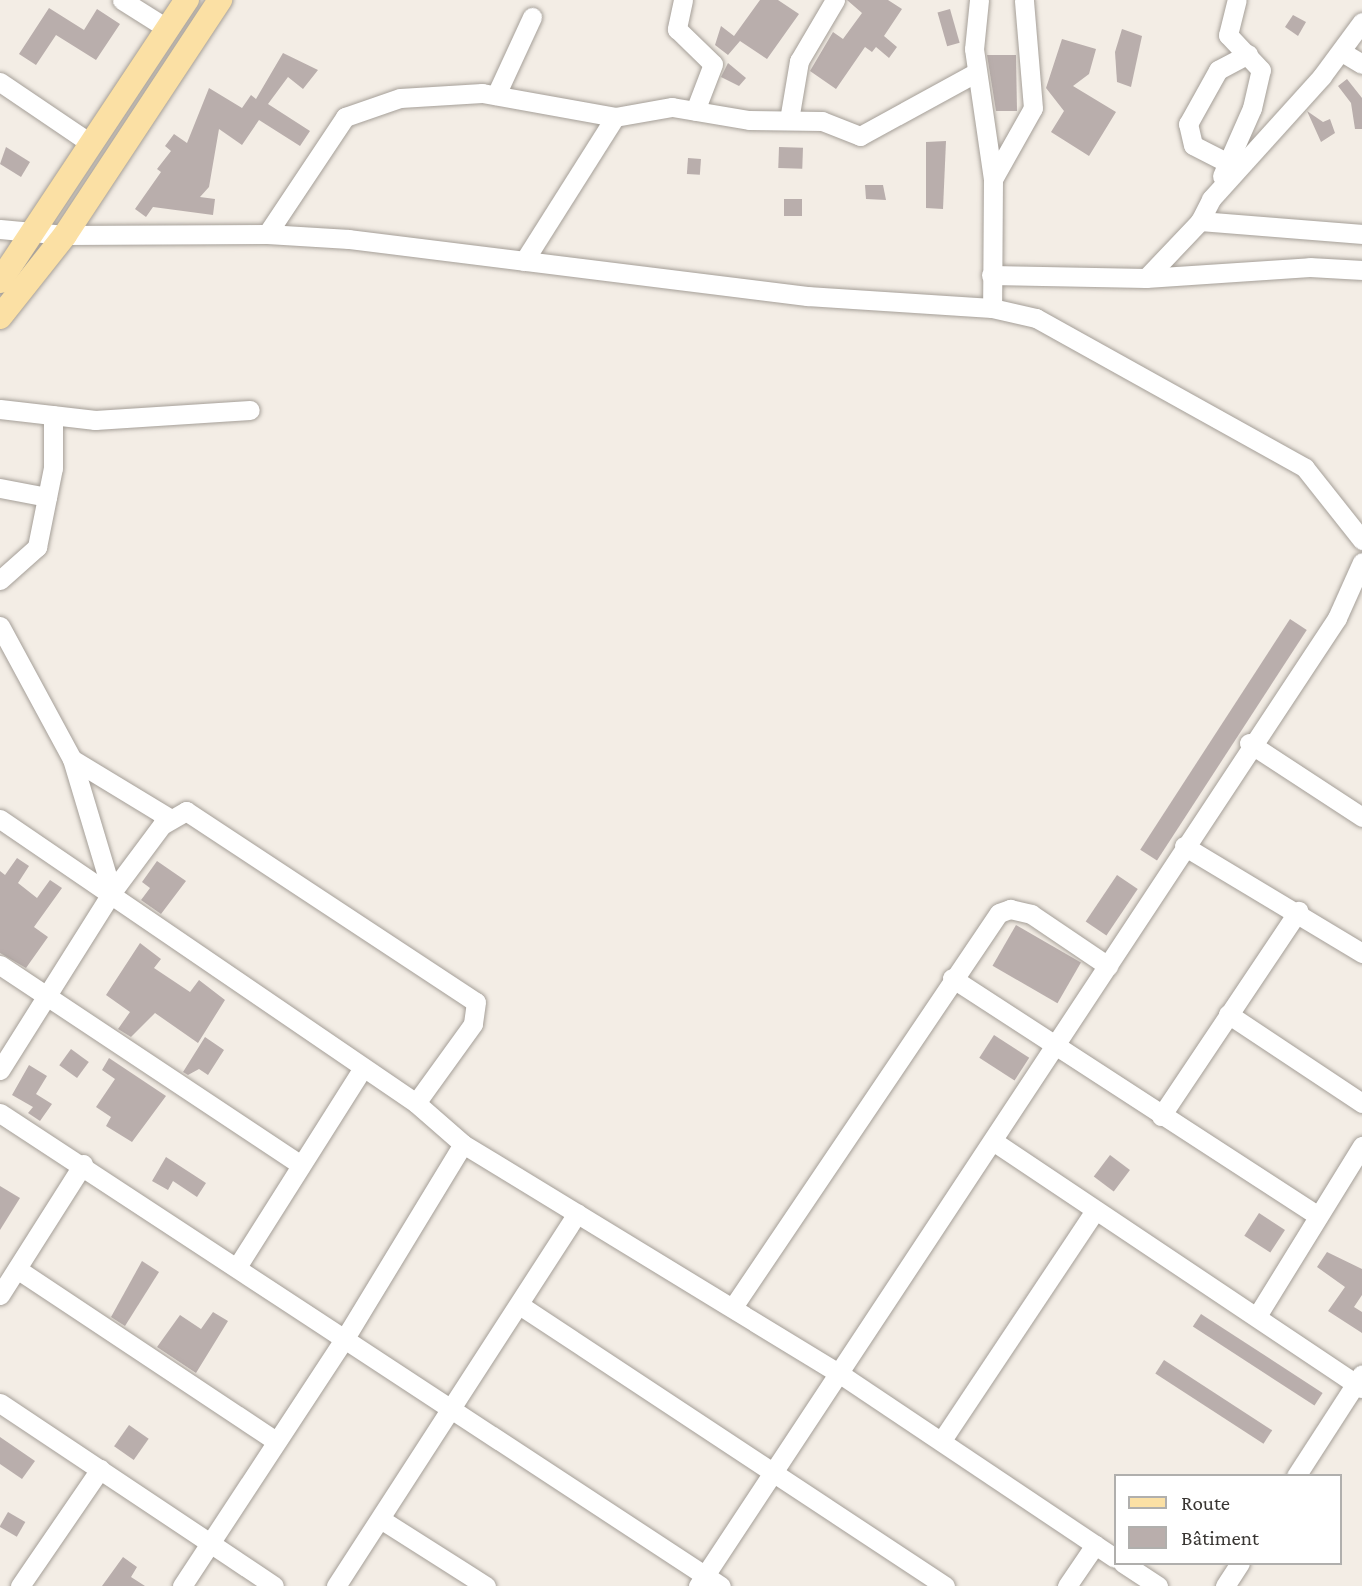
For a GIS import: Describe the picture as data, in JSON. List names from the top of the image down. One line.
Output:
{"legend":["Route","Bâtiment"]}
